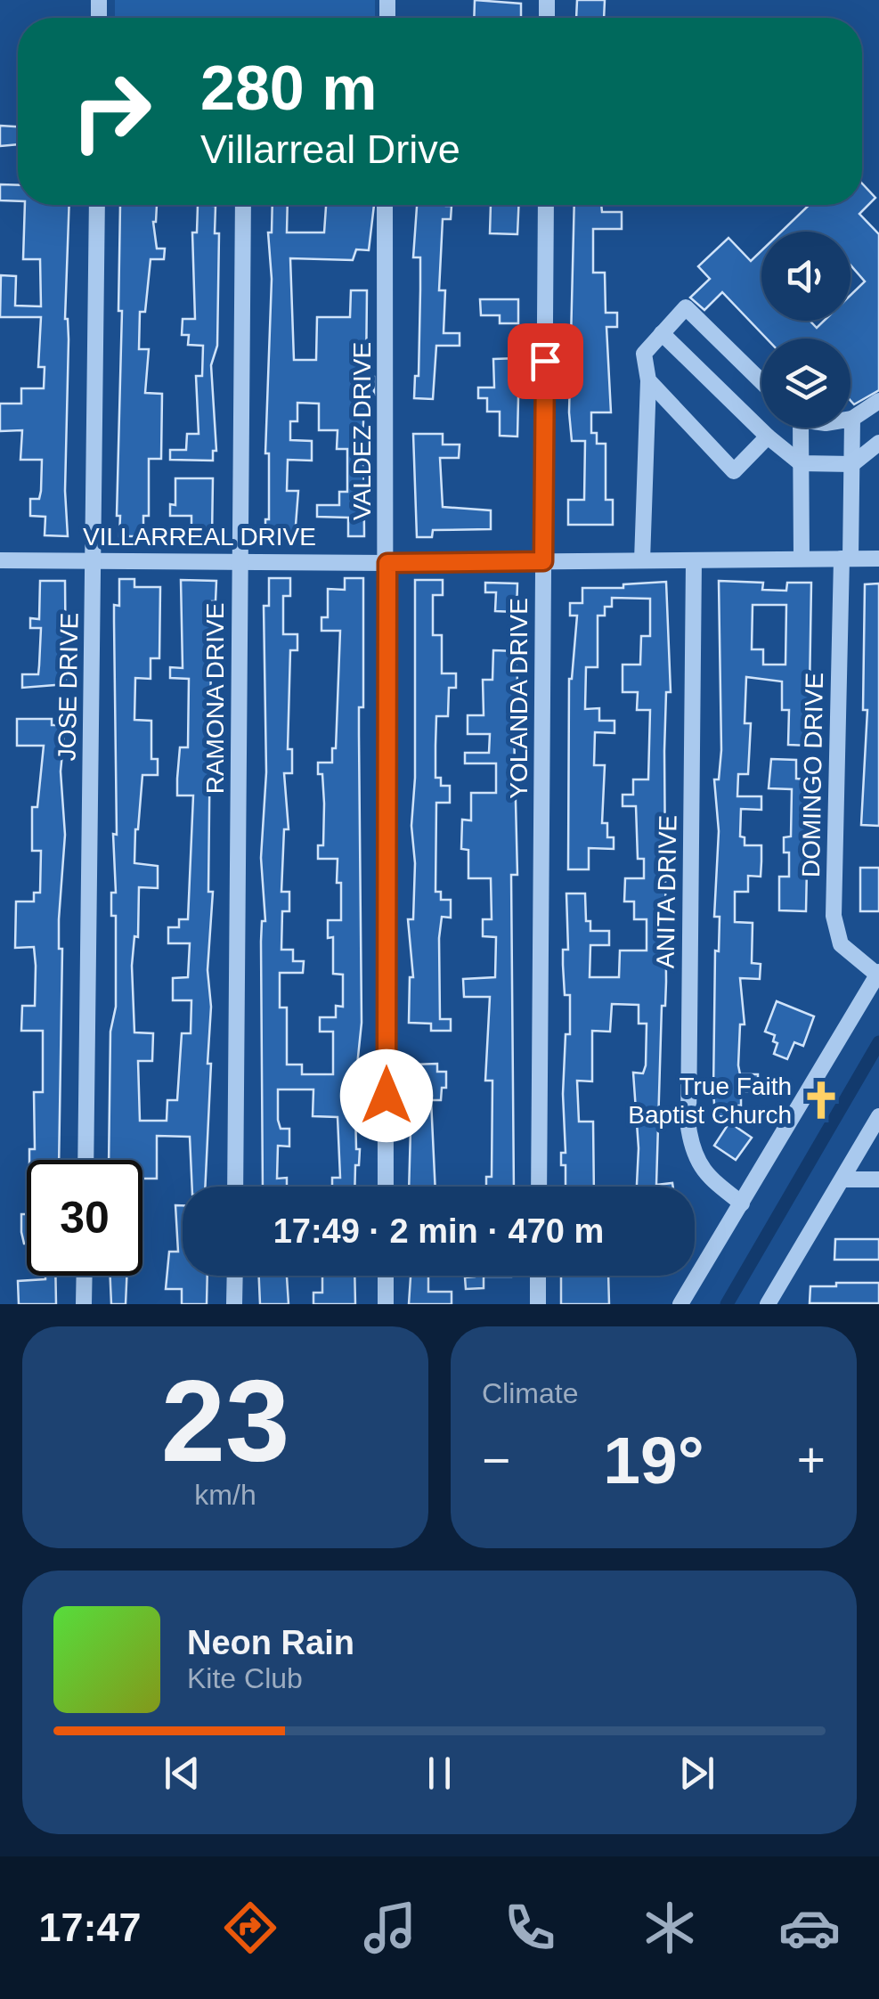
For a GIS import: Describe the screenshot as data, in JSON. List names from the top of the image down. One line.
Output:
{"streets":{"street":["VALDEZ DRIVE","VILLARREAL DRIVE","JOSE DRIVE","RAMONA DRIVE","YOLANDA DRIVE","DOMINGO DRIVE","ANITA DRIVE"]},"crossings":[["VALDEZ DRIVE","VILLARREAL DRIVE"],["VILLARREAL DRIVE","JOSE DRIVE"],["VILLARREAL DRIVE","RAMONA DRIVE"],["VILLARREAL DRIVE","YOLANDA DRIVE"],["VILLARREAL DRIVE","DOMINGO DRIVE"],["VILLARREAL DRIVE","ANITA DRIVE"]],"places":{"church":["True Faith Baptist Church"]},"page":{"turn":["280 m","Villarreal Drive"],"limit":"30","trip":"17:49 · 2 min · 470 m","tile":[["23","km/h"],"Climate"],"heat":["−","19°","+"],"song":["Neon Rain","Kite Club"],"tabs":"17:47"}}
